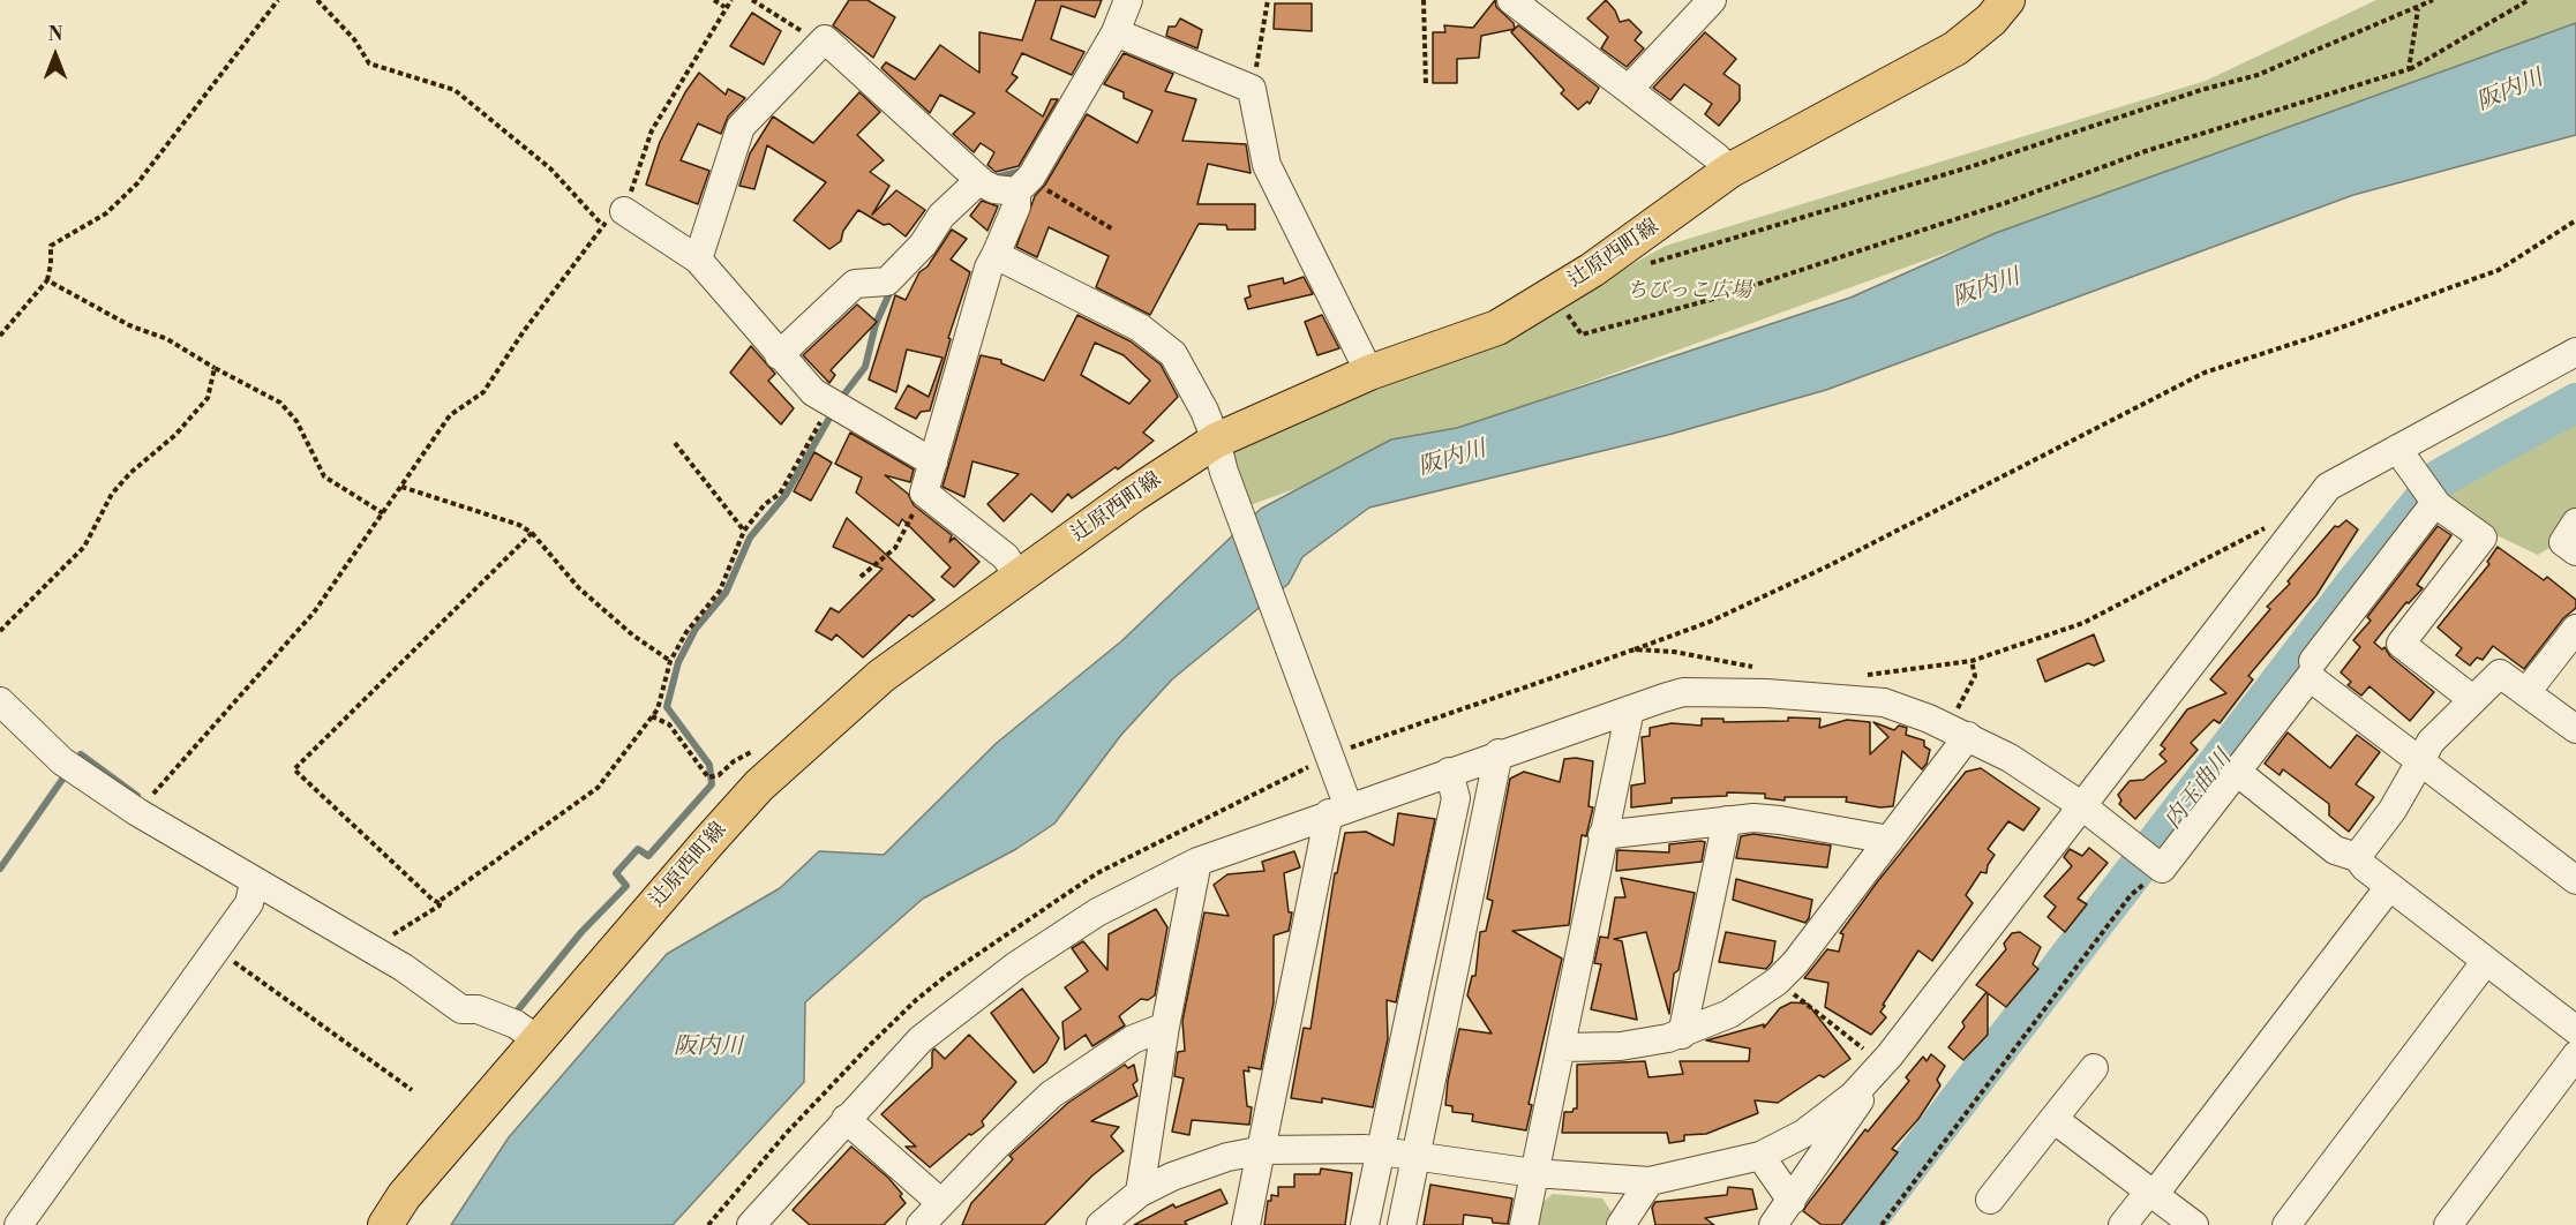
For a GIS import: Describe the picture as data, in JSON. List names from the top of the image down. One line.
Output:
{"streets":{"main road":["辻原西町線"]},"water":["阪内川","内玉曲川"],"parks":["ちびっこ広場"],"north":"top"}
